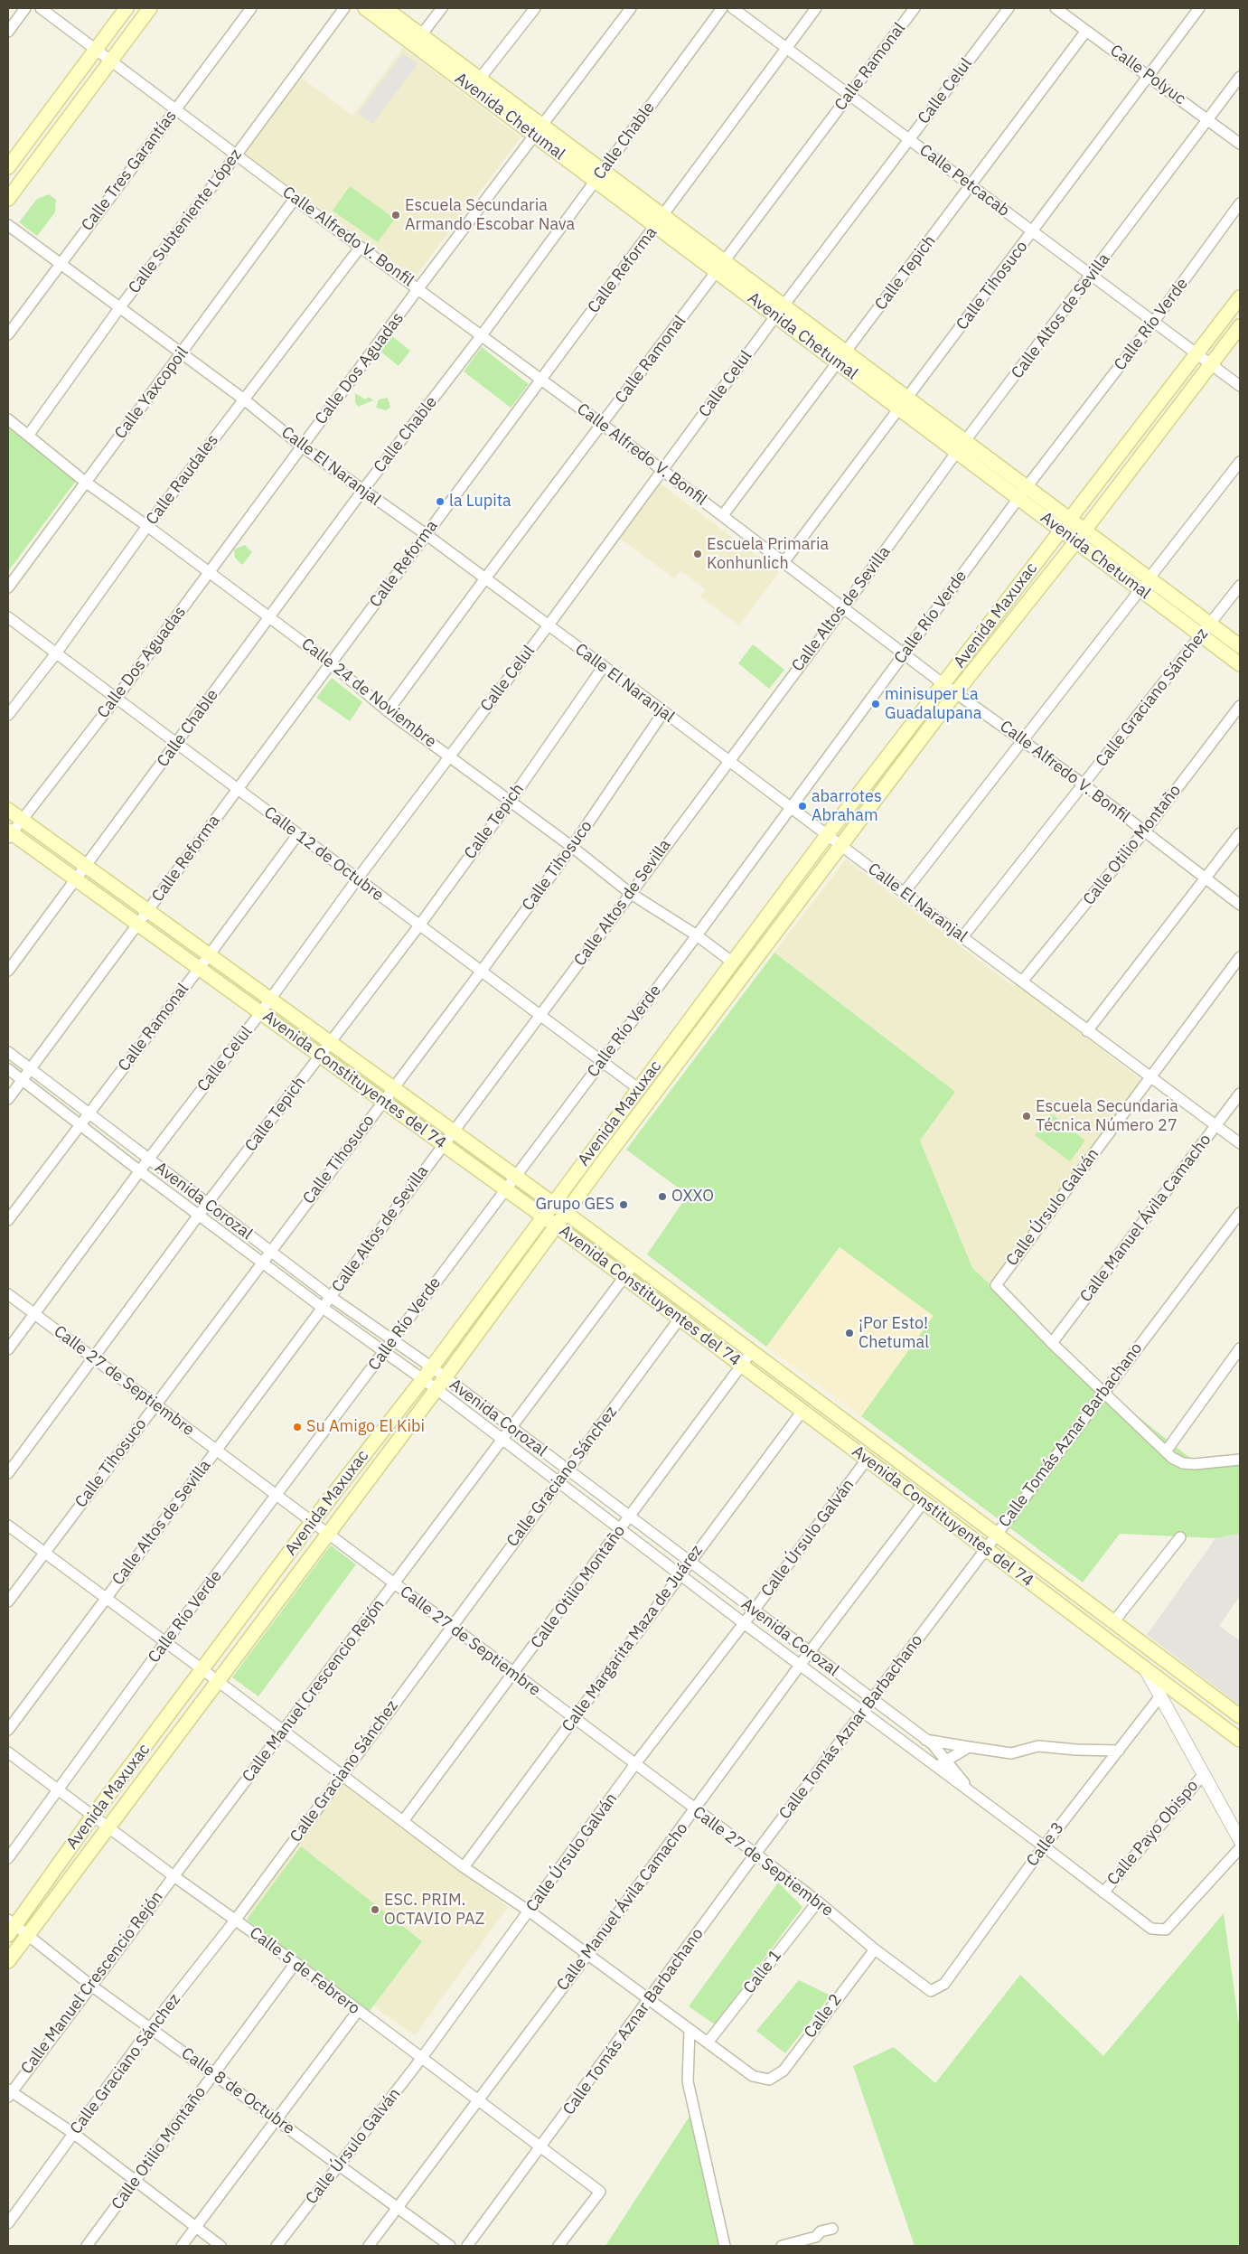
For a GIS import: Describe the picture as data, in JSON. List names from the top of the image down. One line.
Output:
{"streets":{"main road":["Avenida Chetumal","Avenida Maxuxac","Avenida Constituyentes del 74"],"street":["Calle Ramonal","Calle Polyuc","Calle Celul","Calle Chable","Calle Tres Garantías","Calle Petcacab","Calle Subteniente López","Calle Alfredo V. Bonfil","Calle Reforma","Calle Tepich","Calle Tihosuco","Calle Altos de Sevilla","Calle Río Verde","Calle Dos Aguadas","Calle Yaxcopoil","Calle El Naranjal","Calle Raudales","Calle 24 de Noviembre","Calle Graciano Sánchez","Calle Otilio Montaño","Calle 12 de Octubre","Avenida Corozal","Calle Úrsulo Galván","Calle Manuel Ávila Camacho","Calle 27 de Septiembre","Calle Tomás Aznar Barbachano","Calle Margarita Maza de Juárez","Calle Manuel Crescencio Rejón","Calle Payo Obispo","Calle 3","Calle 5 de Febrero","Calle 1","Calle 2","Calle 8 de Octubre"]},"crossings":[["Calle Ramonal","Avenida Chetumal"],["Calle Ramonal","Calle Petcacab"],["Calle Ramonal","Calle Alfredo V. Bonfil"],["Calle Ramonal","Calle El Naranjal"],["Calle Ramonal","Calle 24 de Noviembre"],["Calle Ramonal","Calle 12 de Octubre"],["Calle Ramonal","Avenida Constituyentes del 74"],["Calle Ramonal","Avenida Corozal"],["Calle Polyuc","Calle Tepich"],["Calle Polyuc","Calle Tihosuco"],["Calle Polyuc","Calle Altos de Sevilla"],["Calle Celul","Avenida Chetumal"],["Calle Celul","Calle Petcacab"],["Calle Celul","Calle Alfredo V. Bonfil"],["Calle Celul","Calle El Naranjal"],["Calle Celul","Calle 24 de Noviembre"],["Calle Celul","Calle 12 de Octubre"],["Calle Celul","Avenida Constituyentes del 74"],["Calle Celul","Avenida Corozal"],["Calle Celul","Calle 27 de Septiembre"],["Avenida Chetumal","Calle Chable"],["Avenida Chetumal","Calle Reforma"],["Avenida Chetumal","Calle Tepich"],["Avenida Chetumal","Calle Tihosuco"],["Avenida Chetumal","Calle Altos de Sevilla"],["Avenida Chetumal","Calle Río Verde"],["Avenida Chetumal","Calle Dos Aguadas"],["Avenida Chetumal","Avenida Maxuxac"],["Avenida Chetumal","Calle Graciano Sánchez"],["Calle Chable","Calle Alfredo V. Bonfil"],["Calle Chable","Calle El Naranjal"],["Calle Chable","Calle 24 de Noviembre"],["Calle Chable","Calle 12 de Octubre"],["Calle Chable","Avenida Constituyentes del 74"],["Calle Tres Garantías","Calle Alfredo V. Bonfil"],["Calle Tres Garantías","Calle El Naranjal"],["Calle Petcacab","Calle Reforma"],["Calle Petcacab","Calle Tepich"],["Calle Petcacab","Calle Tihosuco"],["Calle Petcacab","Calle Altos de Sevilla"],["Calle Petcacab","Calle Río Verde"],["Calle Petcacab","Avenida Maxuxac"],["Calle Subteniente López","Calle Alfredo V. Bonfil"],["Calle Subteniente López","Calle El Naranjal"],["Calle Subteniente López","Calle 24 de Noviembre"],["Calle Alfredo V. Bonfil","Calle Reforma"],["Calle Alfredo V. Bonfil","Calle Tepich"],["Calle Alfredo V. Bonfil","Calle Tihosuco"],["Calle Alfredo V. Bonfil","Calle Altos de Sevilla"],["Calle Alfredo V. Bonfil","Calle Río Verde"],["Calle Alfredo V. Bonfil","Calle Dos Aguadas"],["Calle Alfredo V. Bonfil","Calle Yaxcopoil"],["Calle Alfredo V. Bonfil","Calle Raudales"],["Calle Alfredo V. Bonfil","Avenida Maxuxac"],["Calle Alfredo V. Bonfil","Calle Graciano Sánchez"],["Calle Alfredo V. Bonfil","Calle Otilio Montaño"],["Calle Reforma","Calle El Naranjal"],["Calle Reforma","Calle 24 de Noviembre"],["Calle Reforma","Calle 12 de Octubre"],["Calle Reforma","Avenida Constituyentes del 74"],["Calle Reforma","Avenida Corozal"],["Calle Tepich","Calle El Naranjal"],["Calle Tepich","Calle 24 de Noviembre"],["Calle Tepich","Calle 12 de Octubre"],["Calle Tepich","Avenida Constituyentes del 74"],["Calle Tepich","Avenida Corozal"],["Calle Tepich","Calle 27 de Septiembre"],["Calle Tihosuco","Calle El Naranjal"],["Calle Tihosuco","Calle 24 de Noviembre"],["Calle Tihosuco","Calle 12 de Octubre"],["Calle Tihosuco","Avenida Constituyentes del 74"],["Calle Tihosuco","Avenida Corozal"],["Calle Tihosuco","Calle 27 de Septiembre"],["Calle Altos de Sevilla","Calle El Naranjal"],["Calle Altos de Sevilla","Calle 24 de Noviembre"],["Calle Altos de Sevilla","Calle 12 de Octubre"],["Calle Altos de Sevilla","Avenida Constituyentes del 74"],["Calle Altos de Sevilla","Avenida Corozal"],["Calle Altos de Sevilla","Calle 27 de Septiembre"],["Calle Río Verde","Calle El Naranjal"],["Calle Río Verde","Calle 24 de Noviembre"],["Calle Río Verde","Calle 12 de Octubre"],["Calle Río Verde","Avenida Constituyentes del 74"],["Calle Río Verde","Avenida Corozal"],["Calle Río Verde","Calle 27 de Septiembre"],["Calle Río Verde","Calle 5 de Febrero"],["Calle Dos Aguadas","Calle El Naranjal"],["Calle Dos Aguadas","Calle 24 de Noviembre"],["Calle Dos Aguadas","Calle 12 de Octubre"],["Calle Dos Aguadas","Avenida Constituyentes del 74"],["Calle Yaxcopoil","Calle El Naranjal"],["Calle Yaxcopoil","Calle 24 de Noviembre"],["Calle El Naranjal","Calle Raudales"],["Calle El Naranjal","Avenida Maxuxac"],["Calle El Naranjal","Calle Graciano Sánchez"],["Calle El Naranjal","Calle Otilio Montaño"],["Calle El Naranjal","Calle Úrsulo Galván"],["Calle El Naranjal","Calle Manuel Ávila Camacho"],["Calle Raudales","Calle 24 de Noviembre"],["Calle Raudales","Calle 12 de Octubre"],["Avenida Maxuxac","Calle 24 de Noviembre"],["Avenida Maxuxac","Calle 12 de Octubre"],["Avenida Maxuxac","Avenida Constituyentes del 74"],["Avenida Maxuxac","Avenida Corozal"],["Avenida Maxuxac","Calle 27 de Septiembre"],["Avenida Maxuxac","Calle 5 de Febrero"],["Avenida Maxuxac","Calle 8 de Octubre"],["Calle Graciano Sánchez","Avenida Constituyentes del 74"],["Calle Graciano Sánchez","Avenida Corozal"],["Calle Graciano Sánchez","Calle 27 de Septiembre"],["Calle Graciano Sánchez","Calle 5 de Febrero"],["Calle Graciano Sánchez","Calle 8 de Octubre"],["Calle Otilio Montaño","Avenida Constituyentes del 74"],["Calle Otilio Montaño","Avenida Corozal"],["Calle Otilio Montaño","Calle 27 de Septiembre"],["Calle Otilio Montaño","Calle 5 de Febrero"],["Calle Otilio Montaño","Calle 8 de Octubre"],["Avenida Constituyentes del 74","Calle Úrsulo Galván"],["Avenida Constituyentes del 74","Calle Manuel Ávila Camacho"],["Avenida Constituyentes del 74","Calle Tomás Aznar Barbachano"],["Avenida Constituyentes del 74","Calle Margarita Maza de Juárez"],["Avenida Constituyentes del 74","Calle Manuel Crescencio Rejón"],["Avenida Corozal","Calle Úrsulo Galván"],["Avenida Corozal","Calle Manuel Ávila Camacho"],["Avenida Corozal","Calle Tomás Aznar Barbachano"],["Avenida Corozal","Calle Margarita Maza de Juárez"],["Avenida Corozal","Calle Manuel Crescencio Rejón"],["Avenida Corozal","Calle Payo Obispo"],["Avenida Corozal","Calle 3"],["Calle Úrsulo Galván","Calle Manuel Ávila Camacho"],["Calle Úrsulo Galván","Calle 27 de Septiembre"],["Calle Úrsulo Galván","Calle 5 de Febrero"],["Calle Úrsulo Galván","Calle 8 de Octubre"],["Calle Manuel Ávila Camacho","Calle 27 de Septiembre"],["Calle Manuel Ávila Camacho","Calle 5 de Febrero"],["Calle Manuel Ávila Camacho","Calle 8 de Octubre"],["Calle 27 de Septiembre","Calle Tomás Aznar Barbachano"],["Calle 27 de Septiembre","Calle Margarita Maza de Juárez"],["Calle 27 de Septiembre","Calle Manuel Crescencio Rejón"],["Calle 27 de Septiembre","Calle 3"],["Calle 27 de Septiembre","Calle 1"],["Calle 27 de Septiembre","Calle 2"],["Calle Tomás Aznar Barbachano","Calle 5 de Febrero"],["Calle Manuel Crescencio Rejón","Calle 5 de Febrero"],["Calle Manuel Crescencio Rejón","Calle 8 de Octubre"],["Calle 1","Calle 2"]],"places":["Escuela Secundaria Armando Escobar Nava","la Lupita","Escuela Primaria Konhunlich","minisuper La Guadalupana","abarrotes Abraham","Escuela Secundaria Técnica Número 27","OXXO","Grupo GES","¡Por Esto! Chetumal","Su Amigo El Kibi","ESC. PRIM. OCTAVIO PAZ"]}
